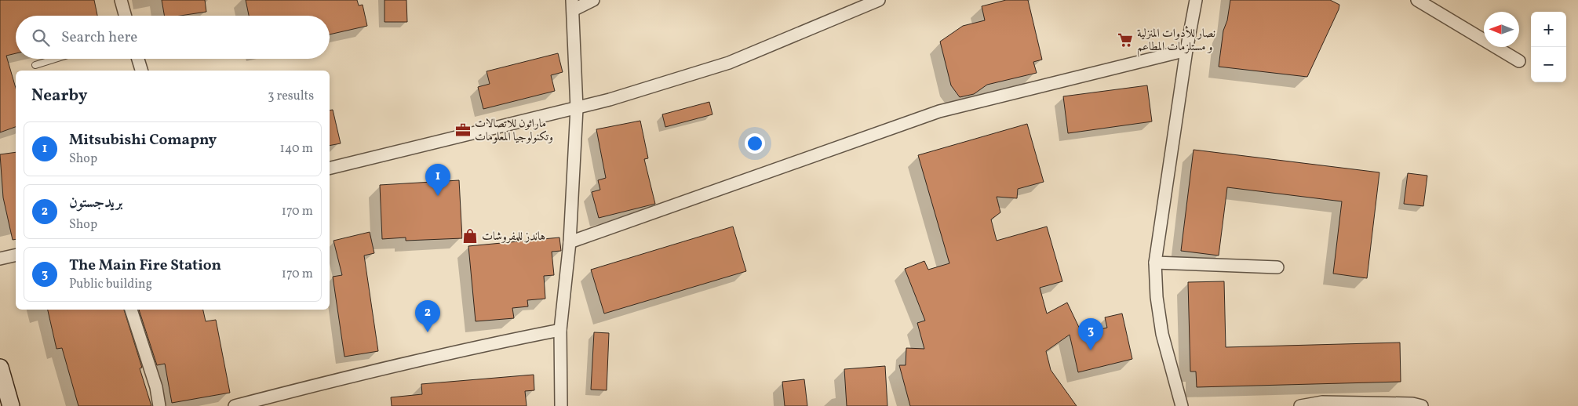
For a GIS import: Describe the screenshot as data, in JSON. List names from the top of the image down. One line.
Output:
{"places":{"supermarket":["نصار للأدوات المنزلية و مستلزمات المطاعم"],"office":["ماراثون للاتصالات وتكنولوجيا المعلومات"],"shop":["هاندز للمفروشات"]},"north":"left","page":{"map_buttons":["+","−"],"search":"Search here","heading":["Nearby","3 results"],"list":[{"mark":"1","name":"Mitsubishi Comapny","note":"Shop","value":"140 m"},{"mark":"2","name":"بريدجستون","note":"Shop","value":"170 m"},{"mark":"3","name":"The Main Fire Station","note":"Public building","value":"170 m"}],"pins":["1","2","3"]}}
